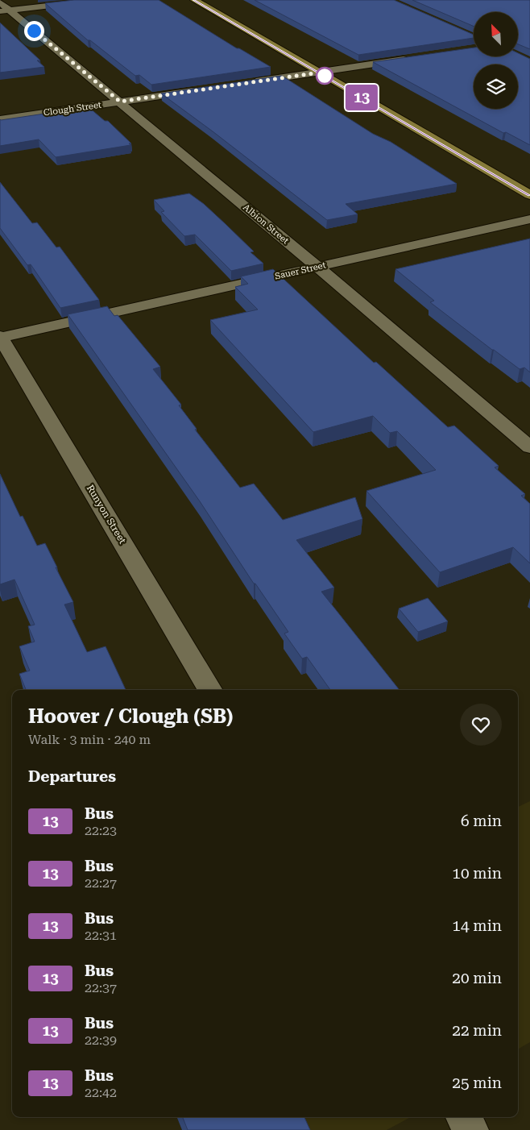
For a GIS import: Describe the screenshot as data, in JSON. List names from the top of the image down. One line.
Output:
{"streets":{"street":["Clough Street","Albion Street","Sauer Street","Runyon Street"]},"crossings":[["Clough Street","Albion Street"],["Albion Street","Sauer Street"],["Sauer Street","Runyon Street"]],"lines":["bus line 13"],"north":"top left","page":{"on_map":"13","heading":[["Hoover / Clough (SB)","Walk · 3 min · 240 m"],"Departures"],"list":[{"mark":"13","name":"Bus","note":"22:23","value":"6 min"},{"mark":"13","name":"Bus","note":"22:27","value":"10 min"},{"mark":"13","name":"Bus","note":"22:31","value":"14 min"},{"mark":"13","name":"Bus","note":"22:37","value":"20 min"},{"mark":"13","name":"Bus","note":"22:39","value":"22 min"},{"mark":"13","name":"Bus","note":"22:42","value":"25 min"}]}}
